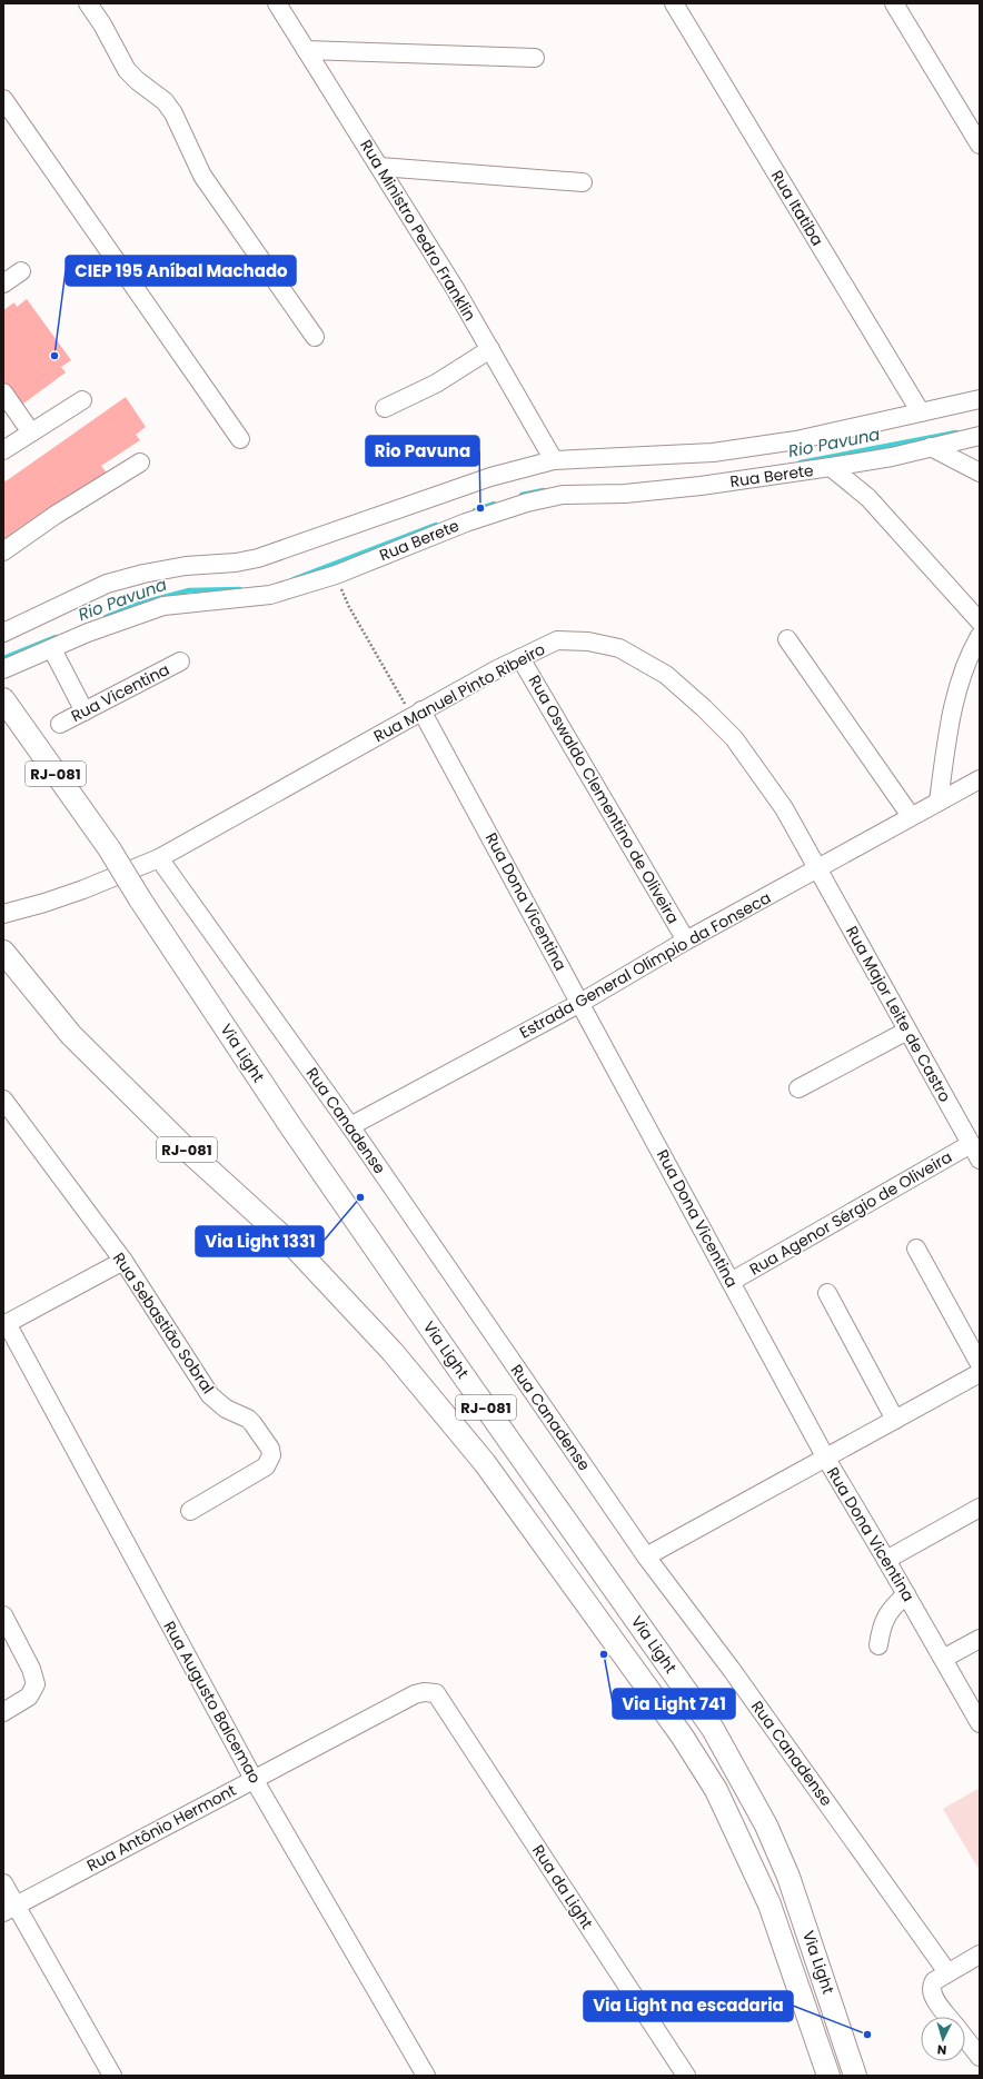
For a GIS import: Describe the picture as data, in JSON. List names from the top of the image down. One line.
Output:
{"streets":{"main road":["RJ-081","Via Light"],"street":["Rua Itatiba","Rua Ministro Pedro Franklin","Rua Berete","Rua Vicentina","Rua Manuel Pinto Ribeiro","Rua Oswaldo Clementino de Oliveira","Rua Dona Vicentina","Estrada General Olímpio da Fonseca","Rua Major Leite de Castro","Rua Canadense","Rua Agenor Sérgio de Oliveira","Rua Sebastião Sobral","Rua Augusto Balcemao","Rua Antônio Hermont","Rua da Light"]},"crossings":[["Rua Itatiba","Rua Berete"],["Rua Ministro Pedro Franklin","Rua Berete"],["Rua Manuel Pinto Ribeiro","Rua Oswaldo Clementino de Oliveira"],["Rua Manuel Pinto Ribeiro","Rua Dona Vicentina"],["Rua Manuel Pinto Ribeiro","Estrada General Olímpio da Fonseca"],["Rua Manuel Pinto Ribeiro","Rua Major Leite de Castro"],["Rua Manuel Pinto Ribeiro","Rua Canadense"],["Rua Oswaldo Clementino de Oliveira","Estrada General Olímpio da Fonseca"],["Rua Dona Vicentina","Estrada General Olímpio da Fonseca"],["Rua Dona Vicentina","Rua Agenor Sérgio de Oliveira"],["Estrada General Olímpio da Fonseca","Rua Major Leite de Castro"],["Estrada General Olímpio da Fonseca","Rua Canadense"],["Rua Major Leite de Castro","Rua Agenor Sérgio de Oliveira"],["Rua Augusto Balcemao","Rua Antônio Hermont"],["Rua Antônio Hermont","Rua da Light"]],"water":["Rio Pavuna"],"places":["CIEP 195 Aníbal Machado","Rio Pavuna","Via Light 1331","Via Light 741","Via Light na escadaria"],"north":"bottom"}
